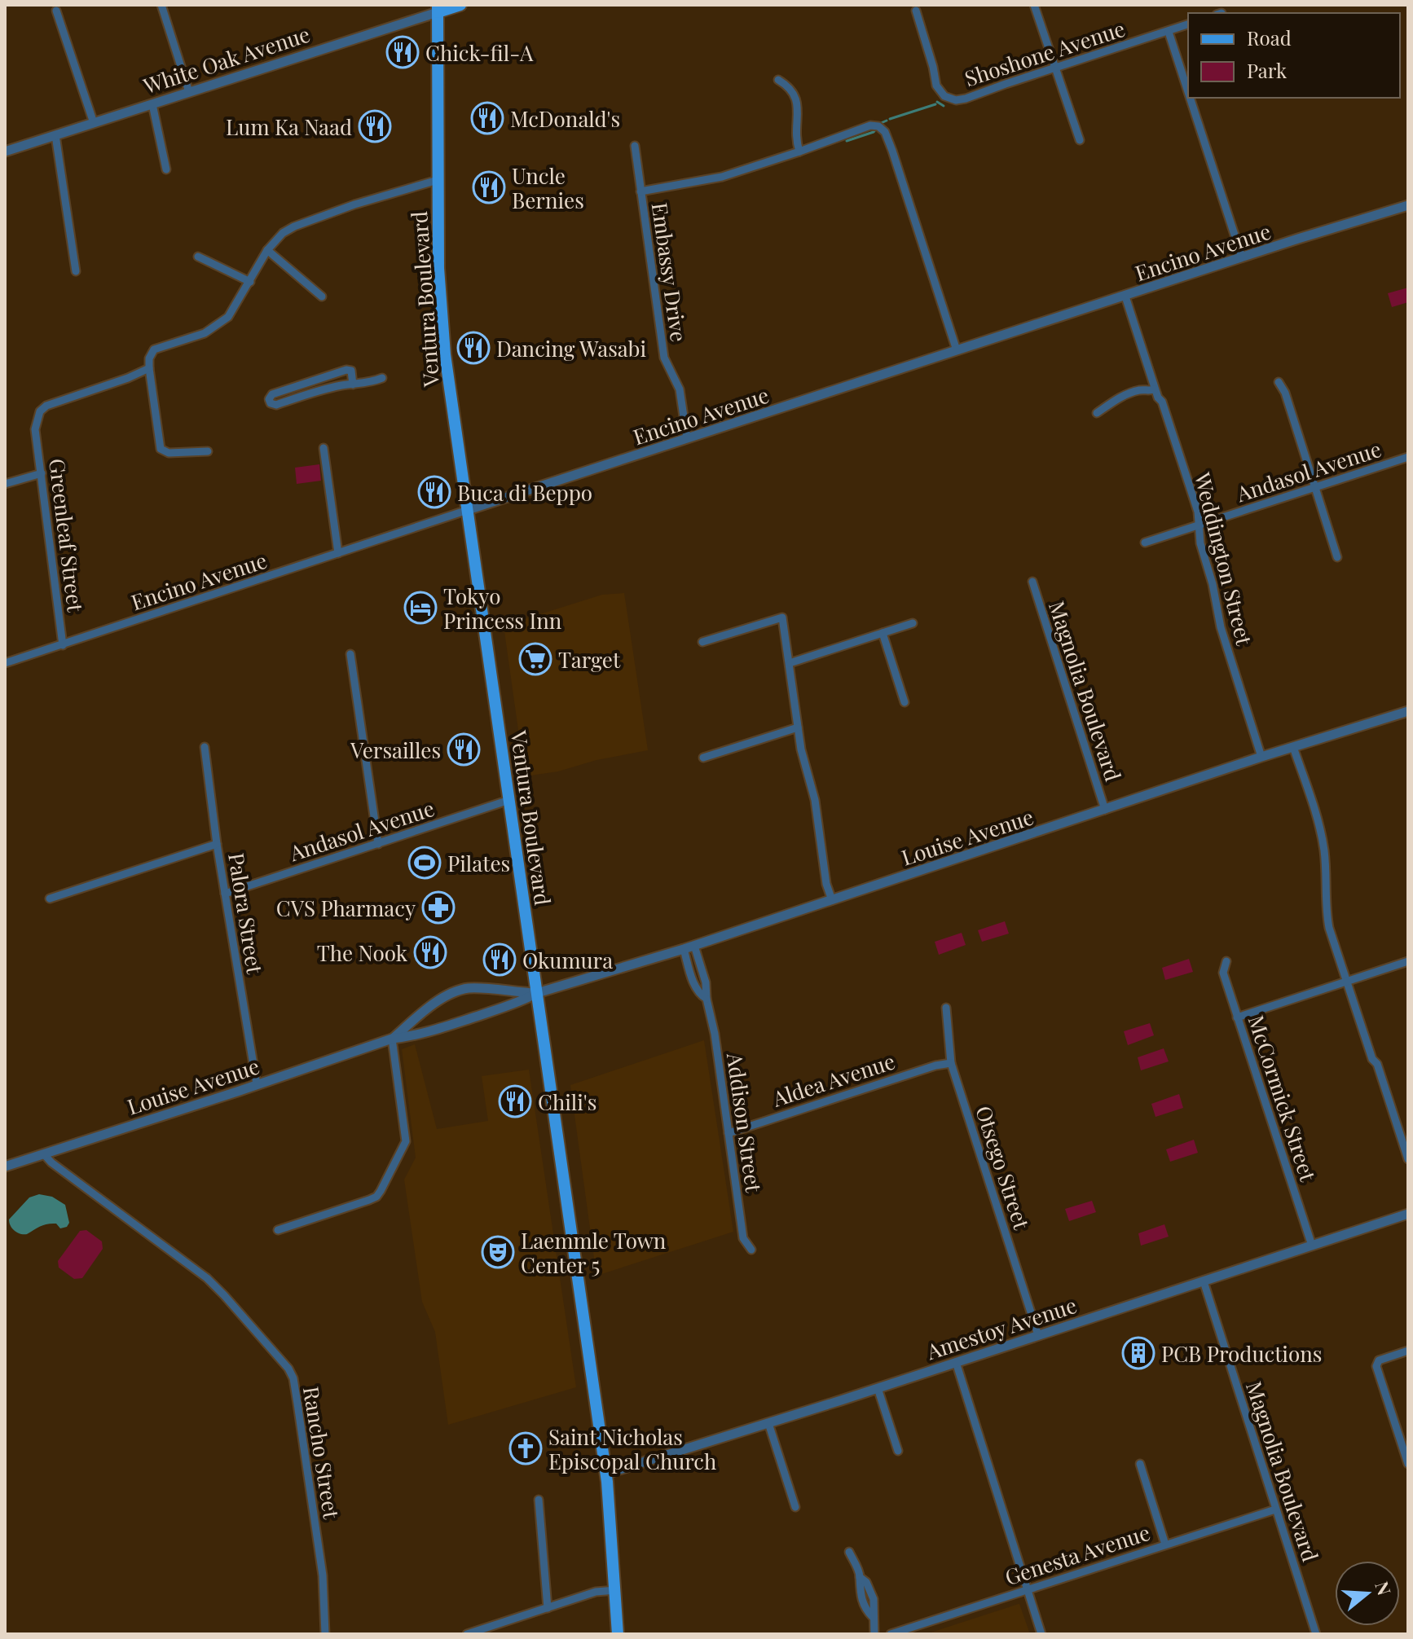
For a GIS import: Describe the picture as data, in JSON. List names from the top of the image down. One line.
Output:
{"streets":{"main road":["White Oak Avenue","Ventura Boulevard"],"street":["Shoshone Avenue","Encino Avenue","Embassy Drive","Andasol Avenue","Greenleaf Street","Weddington Street","Magnolia Boulevard","Louise Avenue","Palora Street","Aldea Avenue","McCormick Street","Addison Street","Otsego Street","Amestoy Avenue","Rancho Street","Genesta Avenue"]},"crossings":[["White Oak Avenue","Ventura Boulevard"],["Encino Avenue","Embassy Drive"],["Encino Avenue","Ventura Boulevard"],["Encino Avenue","Greenleaf Street"],["Encino Avenue","Weddington Street"],["Ventura Boulevard","Andasol Avenue"],["Ventura Boulevard","Louise Avenue"],["Ventura Boulevard","Amestoy Avenue"],["Andasol Avenue","Weddington Street"],["Andasol Avenue","Palora Street"],["Weddington Street","Louise Avenue"],["Magnolia Boulevard","Louise Avenue"],["Magnolia Boulevard","Amestoy Avenue"],["Magnolia Boulevard","Genesta Avenue"],["Louise Avenue","Palora Street"],["Louise Avenue","Addison Street"],["Louise Avenue","Rancho Street"],["Aldea Avenue","Addison Street"],["Aldea Avenue","Otsego Street"],["McCormick Street","Amestoy Avenue"],["Otsego Street","Amestoy Avenue"]],"places":{"restaurant":["Chick-fil-A","McDonald's","Lum Ka Naad","Uncle Bernies","Dancing Wasabi","Buca di Beppo","Versailles","The Nook","Okumura","Chili's"],"hotel":["Tokyo Princess Inn"],"supermarket":["Target"],"sports":["Pilates"],"pharmacy":["CVS Pharmacy"],"theatre":["Laemmle Town Center 5"],"building":["PCB Productions"],"church":["Saint Nicholas Episcopal Church"]},"legend":["Road","Park"],"north":"right"}
